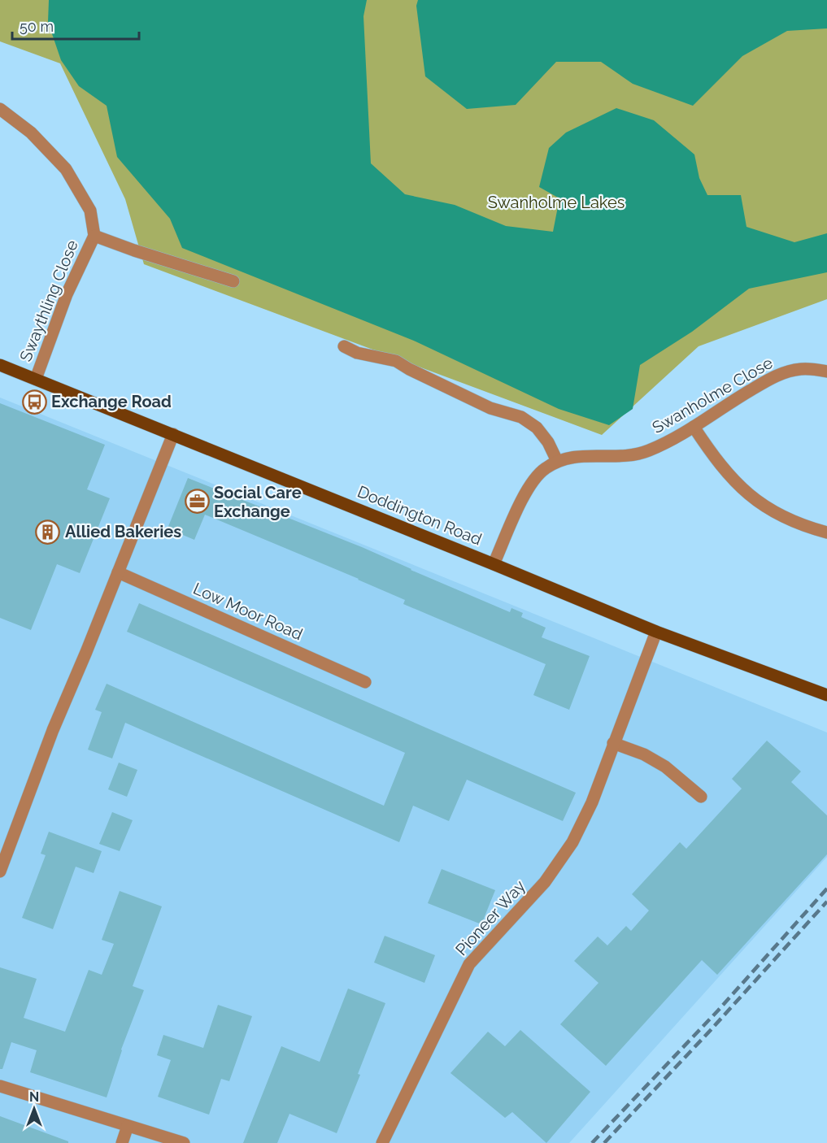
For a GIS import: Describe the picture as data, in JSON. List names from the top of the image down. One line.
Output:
{"streets":{"main road":["Doddington Road"],"street":["Swaythling Close","Swanholme Close","Low Moor Road","Pioneer Way"]},"crossings":[["Swaythling Close","Doddington Road"],["Swanholme Close","Doddington Road"],["Doddington Road","Pioneer Way"]],"parks":["Swanholme Lakes"],"places":{"bus stop":["Exchange Road"],"office":["Social Care Exchange"],"building":["Allied Bakeries"]},"scale_bar":"50 m","north":"top"}
